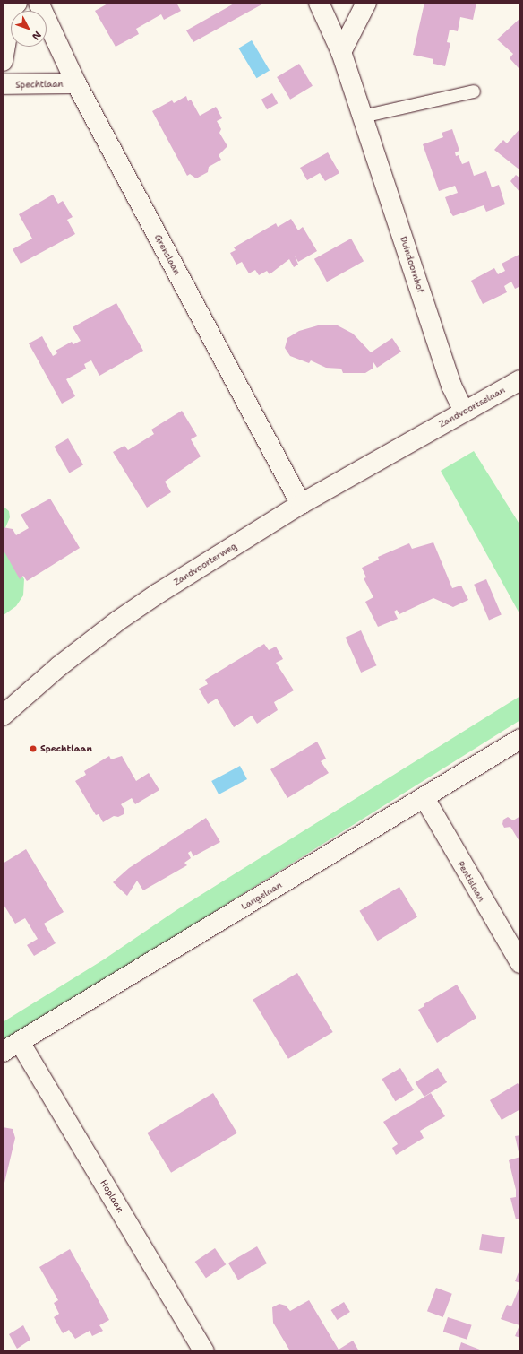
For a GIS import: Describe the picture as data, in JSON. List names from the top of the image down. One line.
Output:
{"streets":{"street":["Spechtlaan","Grenslaan","Duindoornhof","Zandvoortselaan","Zandvoorterweg","Pentislaan","Langelaan","Hoplaan"]},"crossings":[["Spechtlaan","Grenslaan"],["Grenslaan","Zandvoorterweg"],["Duindoornhof","Zandvoortselaan"],["Zandvoortselaan","Zandvoorterweg"],["Pentislaan","Langelaan"],["Langelaan","Hoplaan"]],"places":["Spechtlaan"],"north":"bottom right"}
